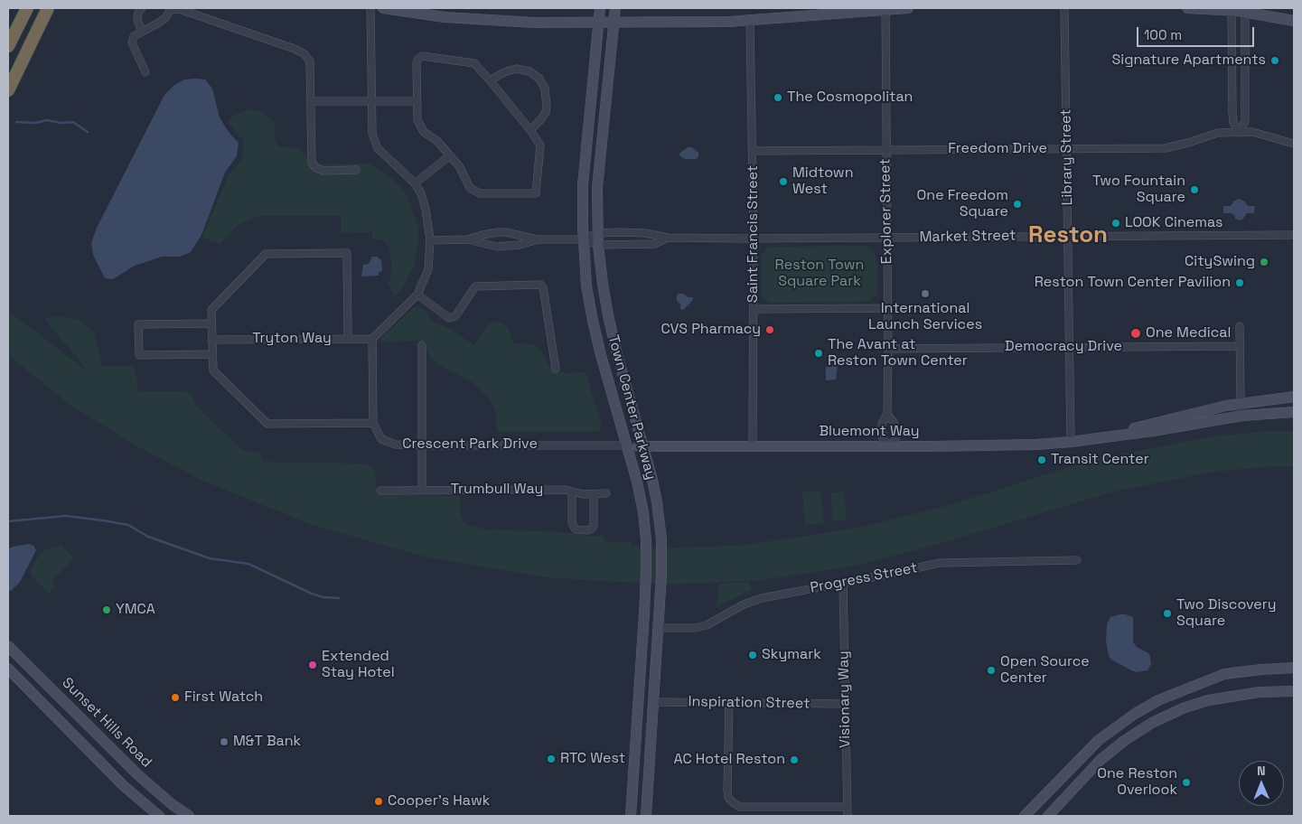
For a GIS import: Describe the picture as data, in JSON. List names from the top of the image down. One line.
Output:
{"streets":{"main road":["Town Center Parkway","Bluemont Way","Sunset Hills Road"],"street":["Freedom Drive","Library Street","Explorer Street","Saint Francis Street","Market Street","Tryton Way","Democracy Drive","Crescent Park Drive","Trumbull Way","Progress Street","Visionary Way","Inspiration Street"]},"crossings":[["Freedom Drive","Library Street"],["Freedom Drive","Explorer Street"],["Freedom Drive","Saint Francis Street"],["Library Street","Market Street"],["Library Street","Democracy Drive"],["Library Street","Bluemont Way"],["Explorer Street","Market Street"],["Explorer Street","Democracy Drive"],["Explorer Street","Bluemont Way"],["Saint Francis Street","Market Street"],["Saint Francis Street","Bluemont Way"],["Market Street","Town Center Parkway"],["Town Center Parkway","Bluemont Way"],["Town Center Parkway","Crescent Park Drive"],["Town Center Parkway","Progress Street"],["Town Center Parkway","Inspiration Street"],["Bluemont Way","Crescent Park Drive"],["Progress Street","Visionary Way"],["Visionary Way","Inspiration Street"]],"districts":["Reston"],"parks":["Reston Town Square Park"],"places":["Signature Apartments","The Cosmopolitan","Midtown West","Two Fountain Square","One Freedom Square","LOOK Cinemas","CitySwing","Reston Town Center Pavilion","International Launch Services","CVS Pharmacy","One Medical","The Avant at Reston Town Center","Transit Center","YMCA","Two Discovery Square","Skymark","Extended Stay Hotel","Open Source Center","First Watch","M&T Bank","RTC West","AC Hotel Reston","One Reston Overlook","Cooper's Hawk"],"scale_bar":"100 m","north":"top"}
